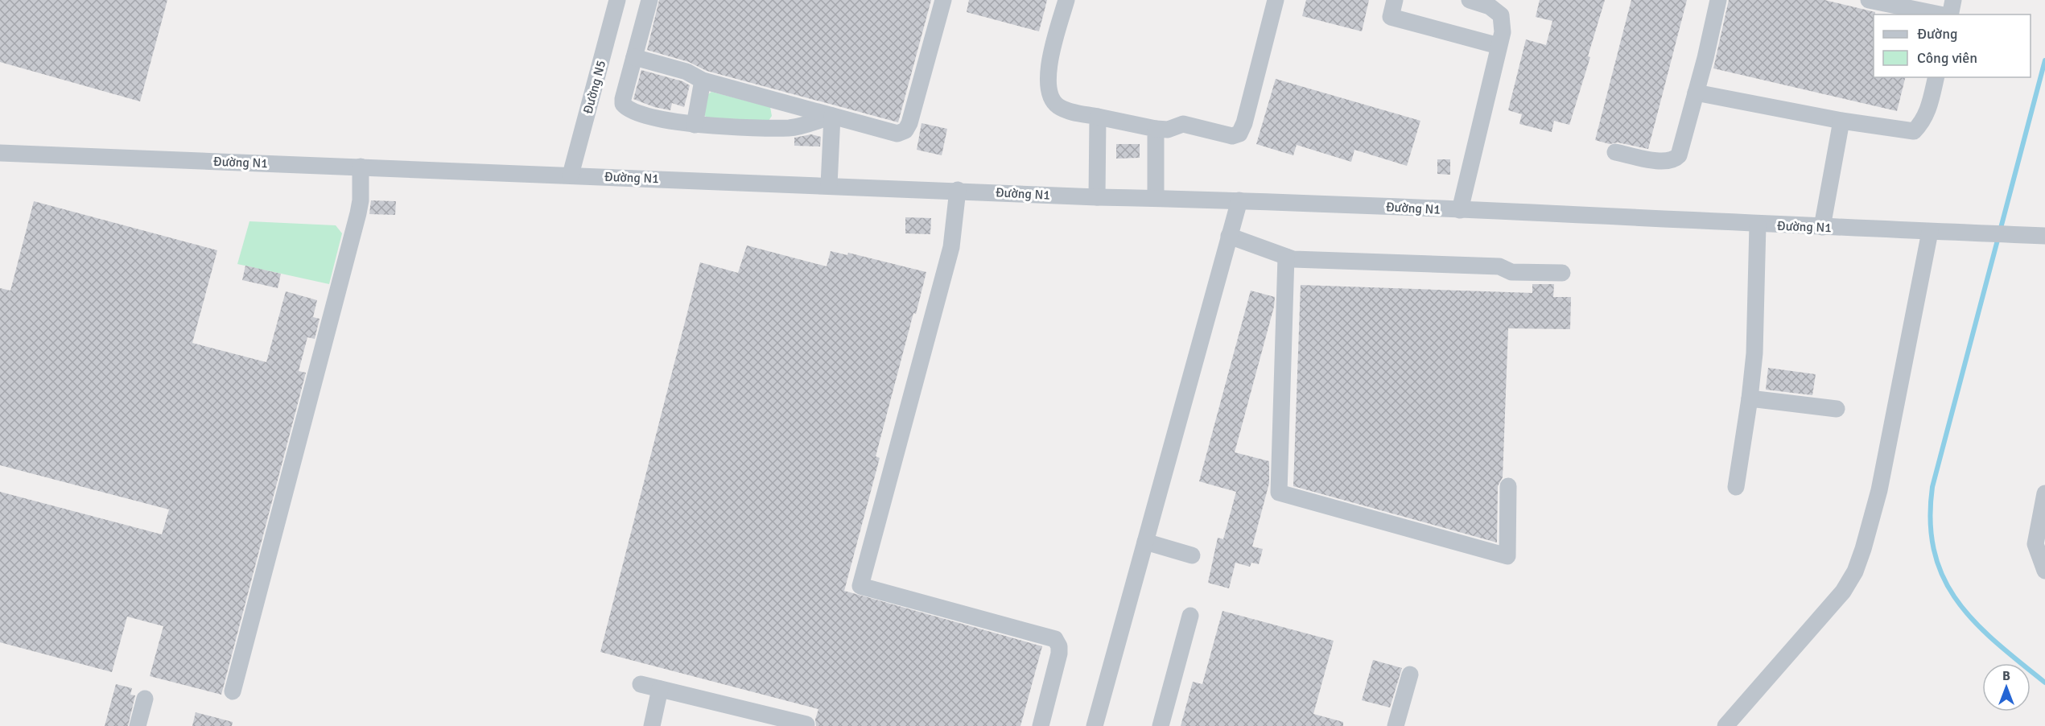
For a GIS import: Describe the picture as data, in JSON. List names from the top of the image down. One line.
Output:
{"streets":{"street":["Đường N5","Đường N1"]},"crossings":[["Đường N5","Đường N1"]],"legend":["Đường","Công viên"],"north":"top"}
